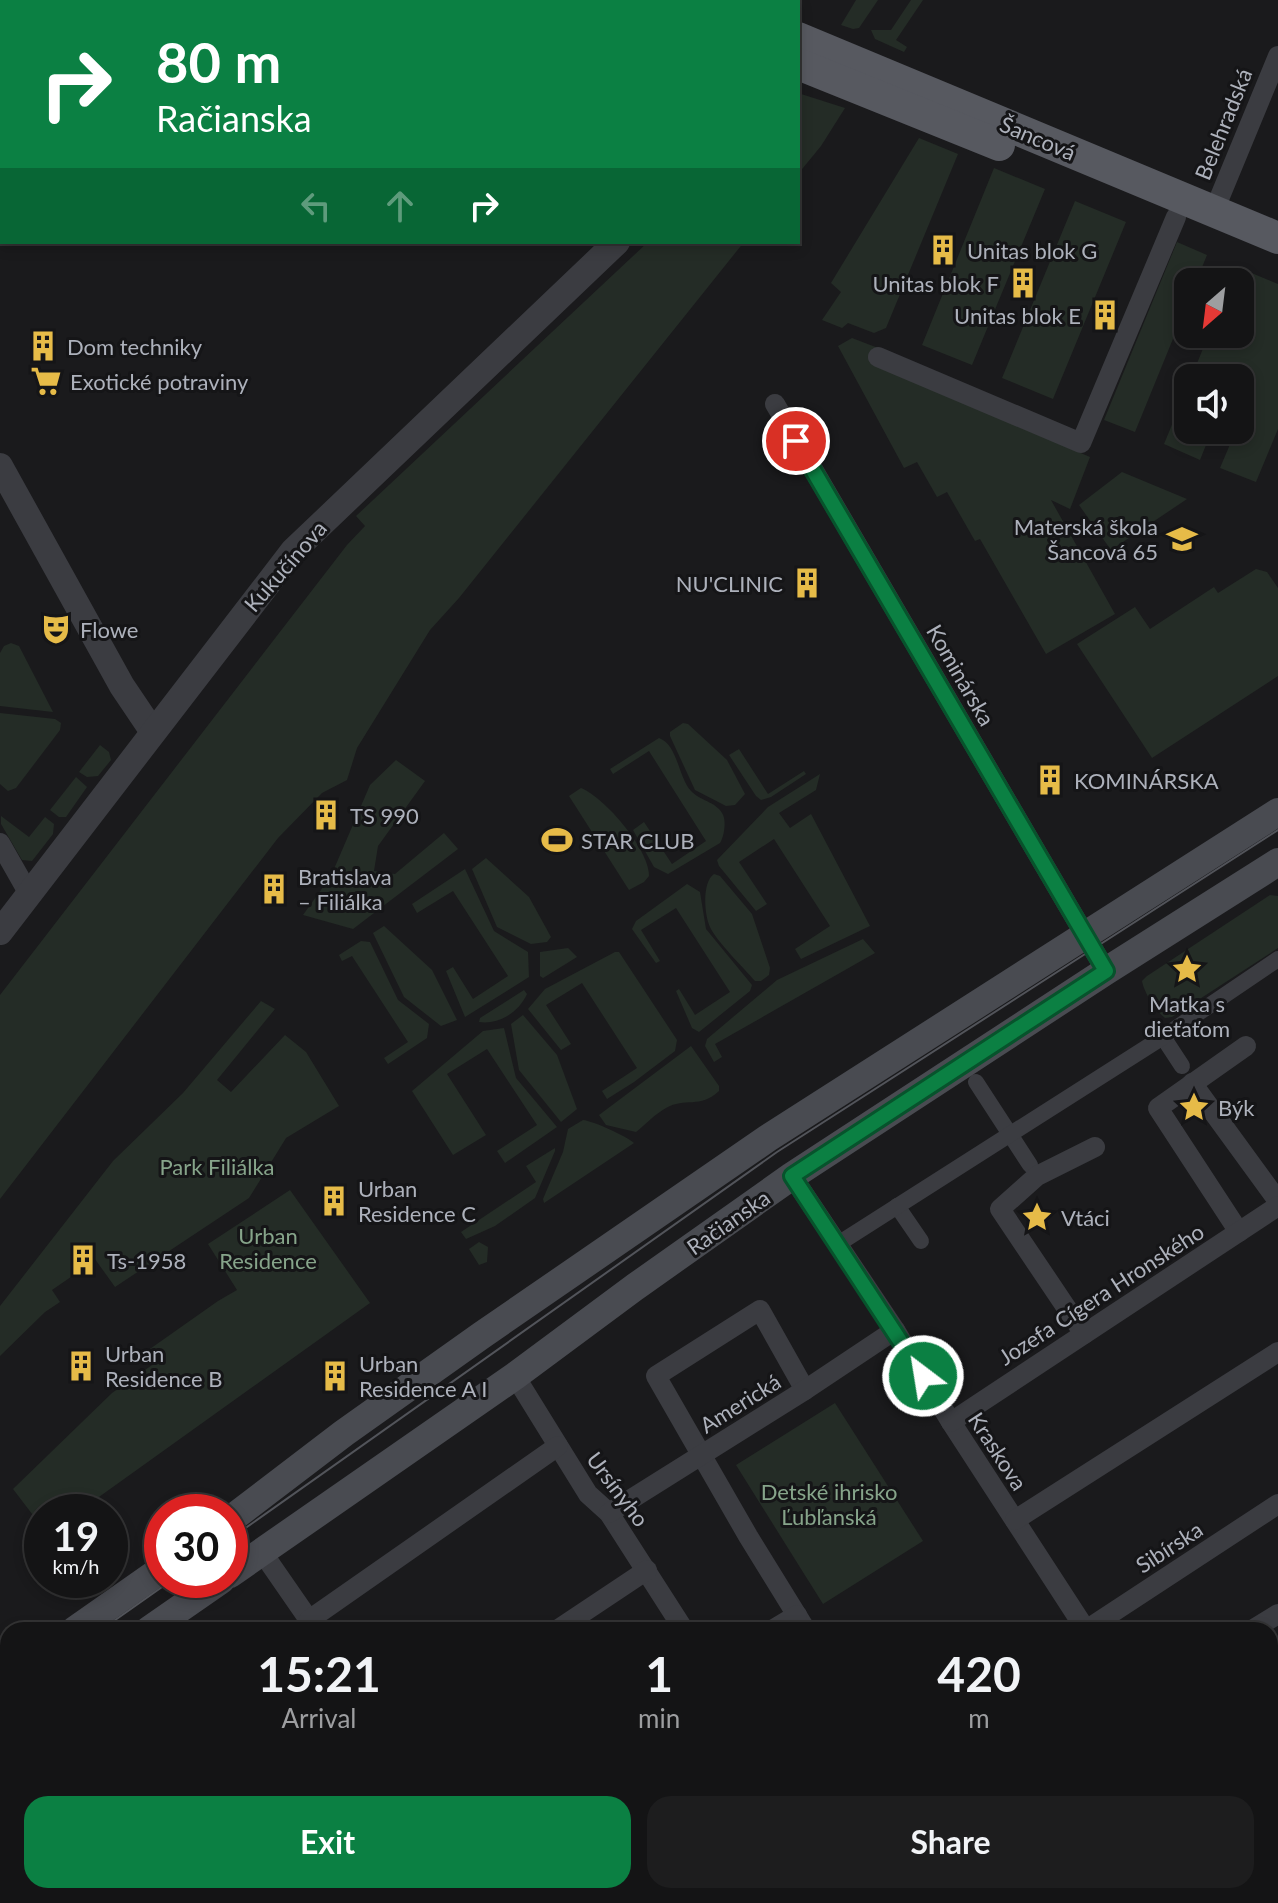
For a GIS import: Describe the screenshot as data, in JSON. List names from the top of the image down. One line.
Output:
{"streets":{"main road":["Šancová","Račianska"],"street":["Belehradská","Kukučínova","Kominárska","Jozefa Cígera Hronského","Americká","Kraskova","Ursínyho","Sibírska"]},"crossings":[["Belehradská","Šancová"],["Kominárska","Račianska"],["Račianska","Kraskova"],["Račianska","Ursínyho"],["Jozefa Cígera Hronského","Kraskova"],["Americká","Kraskova"],["Americká","Ursínyho"]],"parks":["Park Filiálka","Urban Residence","Detské ihrisko Ľubľanská"],"places":{"building":["Unitas blok G","Unitas blok F","Unitas blok E","Dom techniky","NU'CLINIC","KOMINÁRSKA","TS 990","Bratislava – Filiálka","Urban Residence C","Ts-1958","Urban Residence B","Urban Residence A I"],"supermarket":["Exotické potraviny"],"school or university":["Materská škola Šancová 65"],"theatre":["Flowe"],"sports":["STAR CLUB"],"place":["Matka s dieťaťom","Býk","Vtáci"]},"north":"bottom left","page":{"turn":["80 m","Račianska"],"speed":"19 km/h","limit":"30","eta":["15:21","Arrival","1","min","420","m"],"buttons":["Exit","Share"]}}
